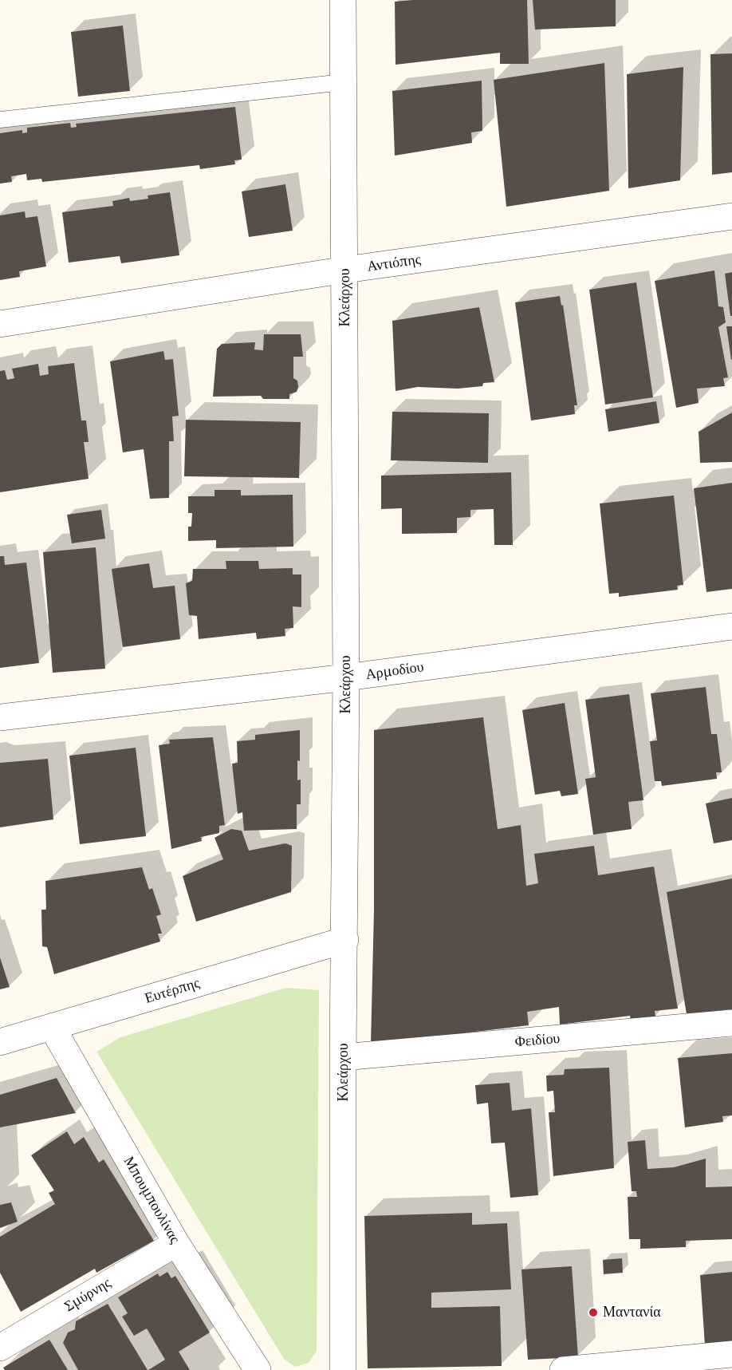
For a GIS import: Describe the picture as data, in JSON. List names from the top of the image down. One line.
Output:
{"streets":{"street":["Αντιόπης","Κλεάρχου","Αρμοδίου","Ευτέρπης","Φειδίου","Μπουμπουλίνας","Σμύρνης"]},"crossings":[["Αντιόπης","Κλεάρχου"],["Κλεάρχου","Αρμοδίου"],["Κλεάρχου","Ευτέρπης"],["Κλεάρχου","Φειδίου"],["Ευτέρπης","Μπουμπουλίνας"],["Μπουμπουλίνας","Σμύρνης"]],"places":["Μαντανία"]}
